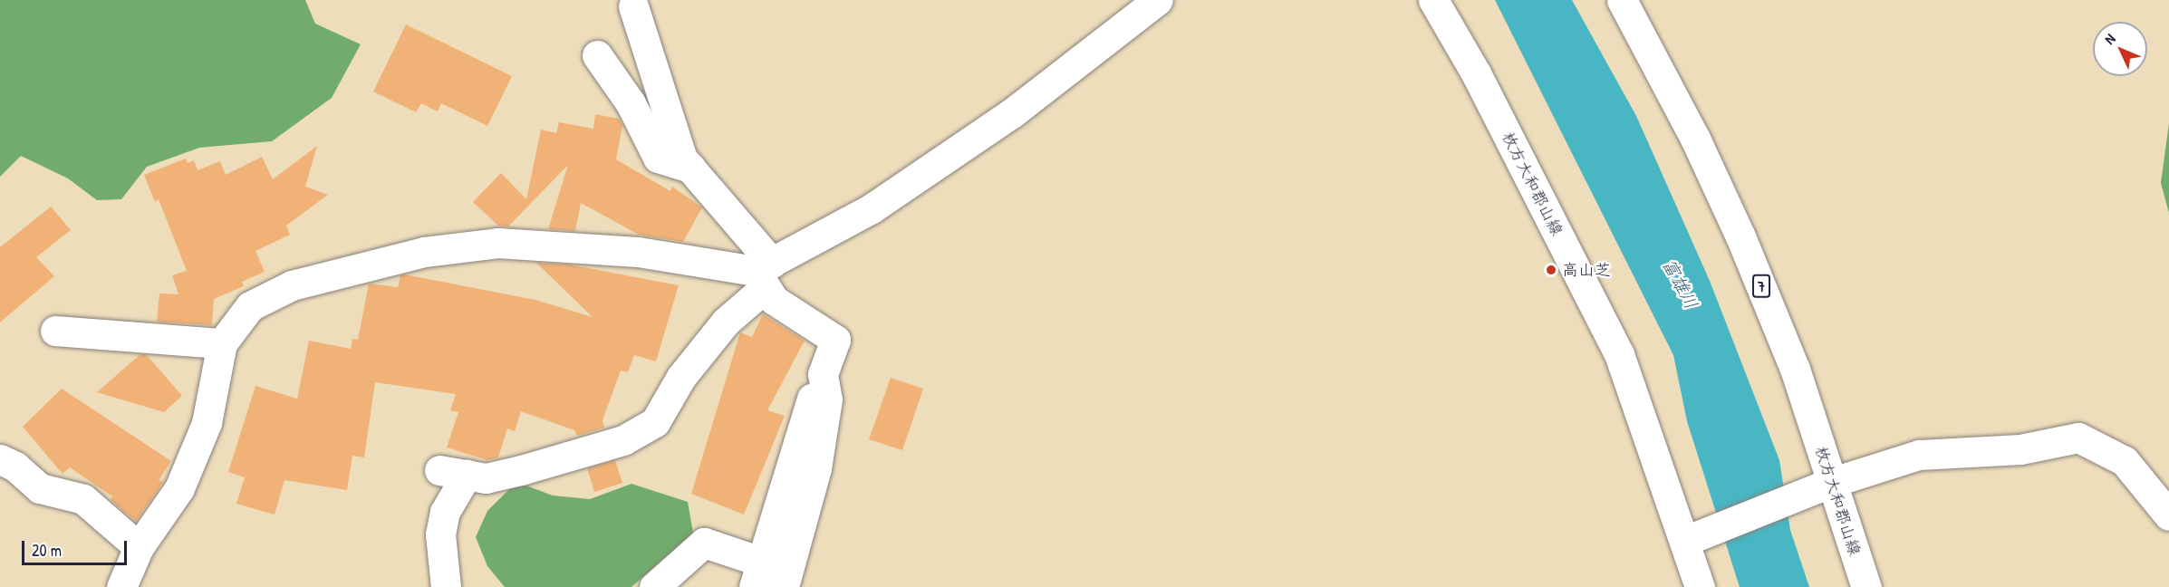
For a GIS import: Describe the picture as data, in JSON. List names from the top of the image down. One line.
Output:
{"streets":{"street":["枚方大和郡山線","7"]},"water":["富雄川"],"places":["高山芝"],"scale_bar":"20 m","north":"top left"}
